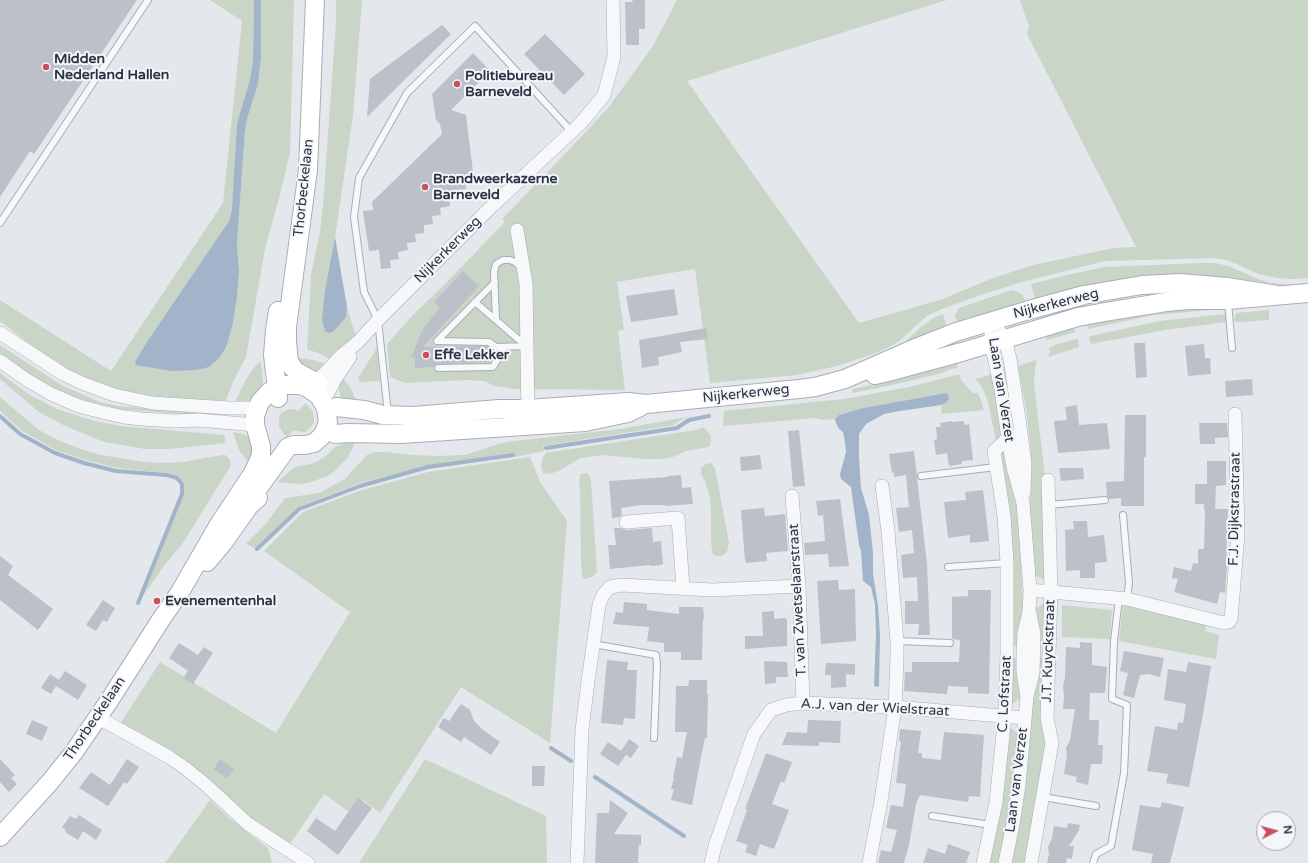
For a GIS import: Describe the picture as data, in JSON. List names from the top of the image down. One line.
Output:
{"streets":{"main road":["Thorbeckelaan","Nijkerkerweg"],"street":["Laan van Verzet","F.J. Dijkstrastraat","T. van Zwetselaarstraat","J.T. Kuyckstraat","C. Lofstraat","A.J. van der Wielstraat"]},"crossings":[["Thorbeckelaan","Nijkerkerweg"],["Nijkerkerweg","Laan van Verzet"],["Laan van Verzet","C. Lofstraat"],["Laan van Verzet","A.J. van der Wielstraat"],["T. van Zwetselaarstraat","A.J. van der Wielstraat"],["C. Lofstraat","A.J. van der Wielstraat"]],"places":["Midden Nederland Hallen","Politiebureau Barneveld","Brandweerkazerne Barneveld","Effe Lekker","Evenementenhal"],"north":"right"}
